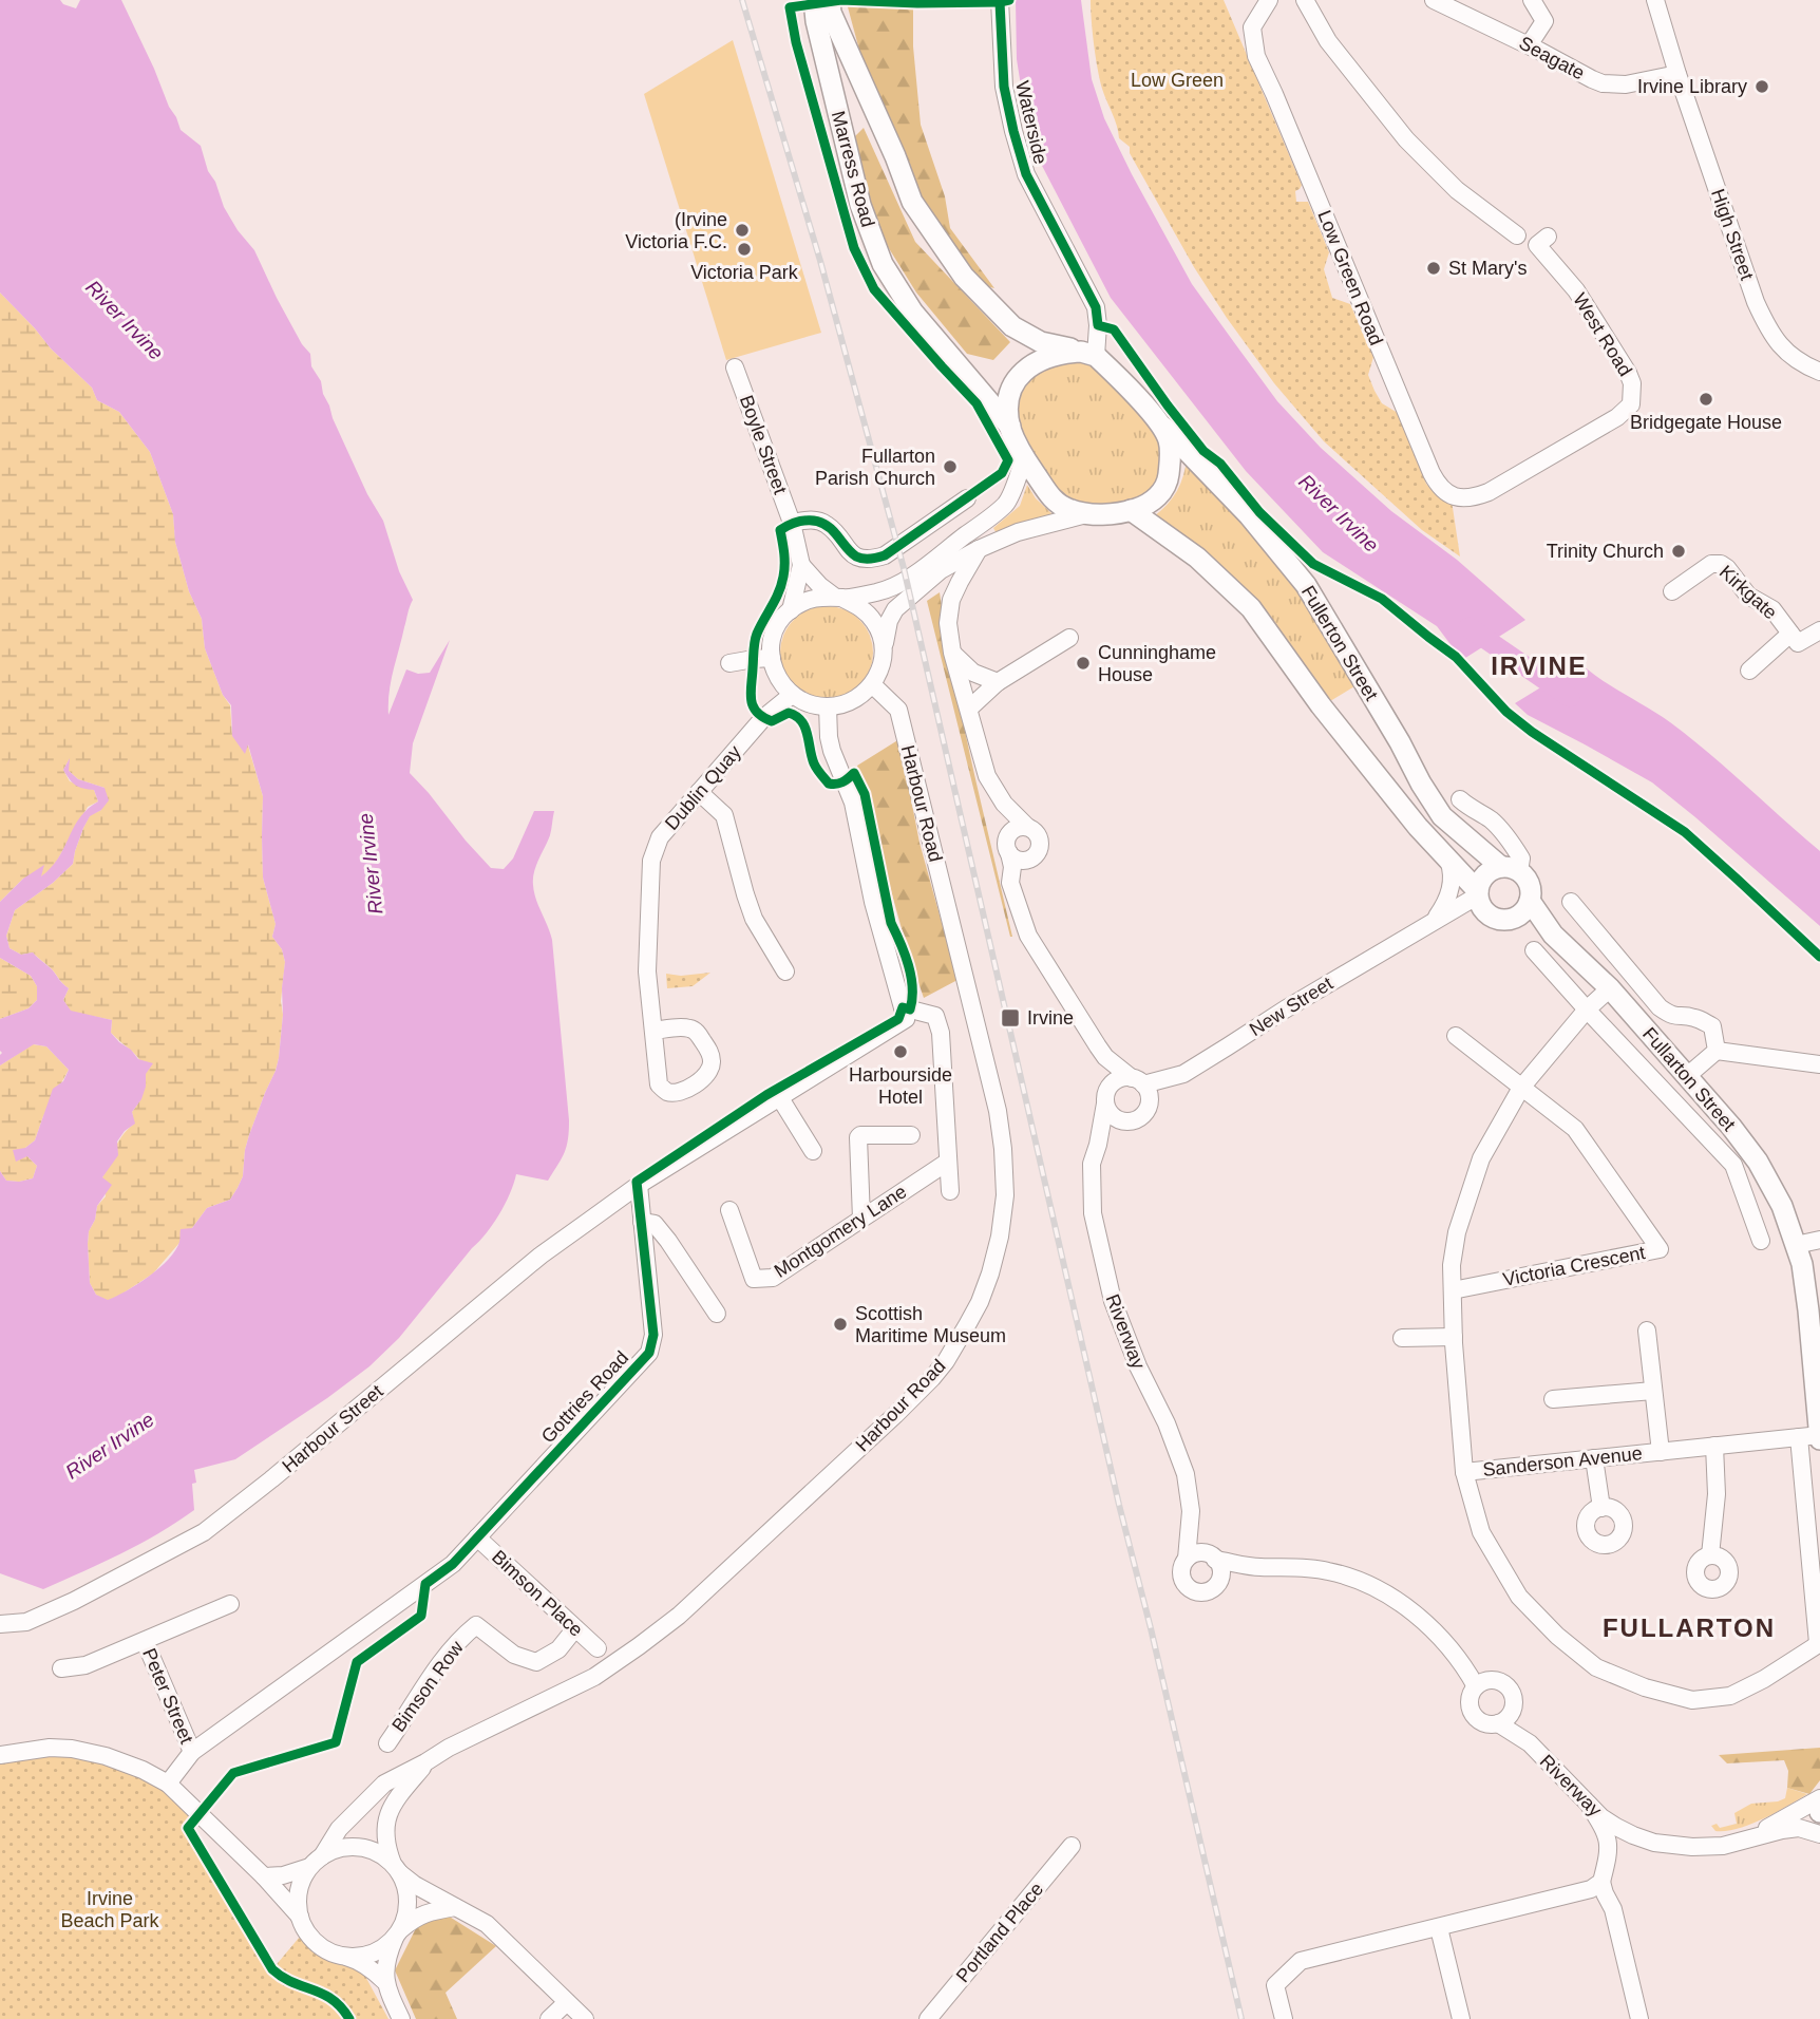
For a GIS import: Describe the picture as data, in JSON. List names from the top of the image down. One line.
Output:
{"streets":{"main road":["Marress Road","Fullerton Street","Fullarton Street"],"street":["Seagate","Waterside","High Street","Low Green Road","West Road","Boyle Street","Kirkgate","Dublin Quay","Harbour Road","New Street","Montgomery Lane","Victoria Crescent","Riverway","Gottries Road","Harbour Street","Sanderson Avenue","Bimson Place","Bimson Row","Peter Street","Portland Place"]},"crossings":[["Seagate","High Street"],["Waterside","Marress Road"],["Waterside","Fullerton Street"],["Marress Road","Fullerton Street"],["Low Green Road","West Road"],["Fullerton Street","New Street"],["Fullerton Street","Fullarton Street"],["Dublin Quay","Harbour Road"],["New Street","Fullarton Street"],["New Street","Riverway"],["Fullarton Street","Sanderson Avenue"],["Gottries Road","Harbour Street"],["Gottries Road","Bimson Place"],["Gottries Road","Peter Street"],["Bimson Place","Bimson Row"]],"districts":["IRVINE","FULLARTON"],"water":["River Irvine"],"parks":["Low Green","Irvine Beach Park"],"places":{"other":["Irvine Library","(Irvine Victoria F.C.","Victoria Park","St Mary's","Bridgegate House","Fullarton Parish Church","Trinity Church","Cunninghame House","Harbourside Hotel","Scottish Maritime Museum"],"transit":["Irvine"]}}
